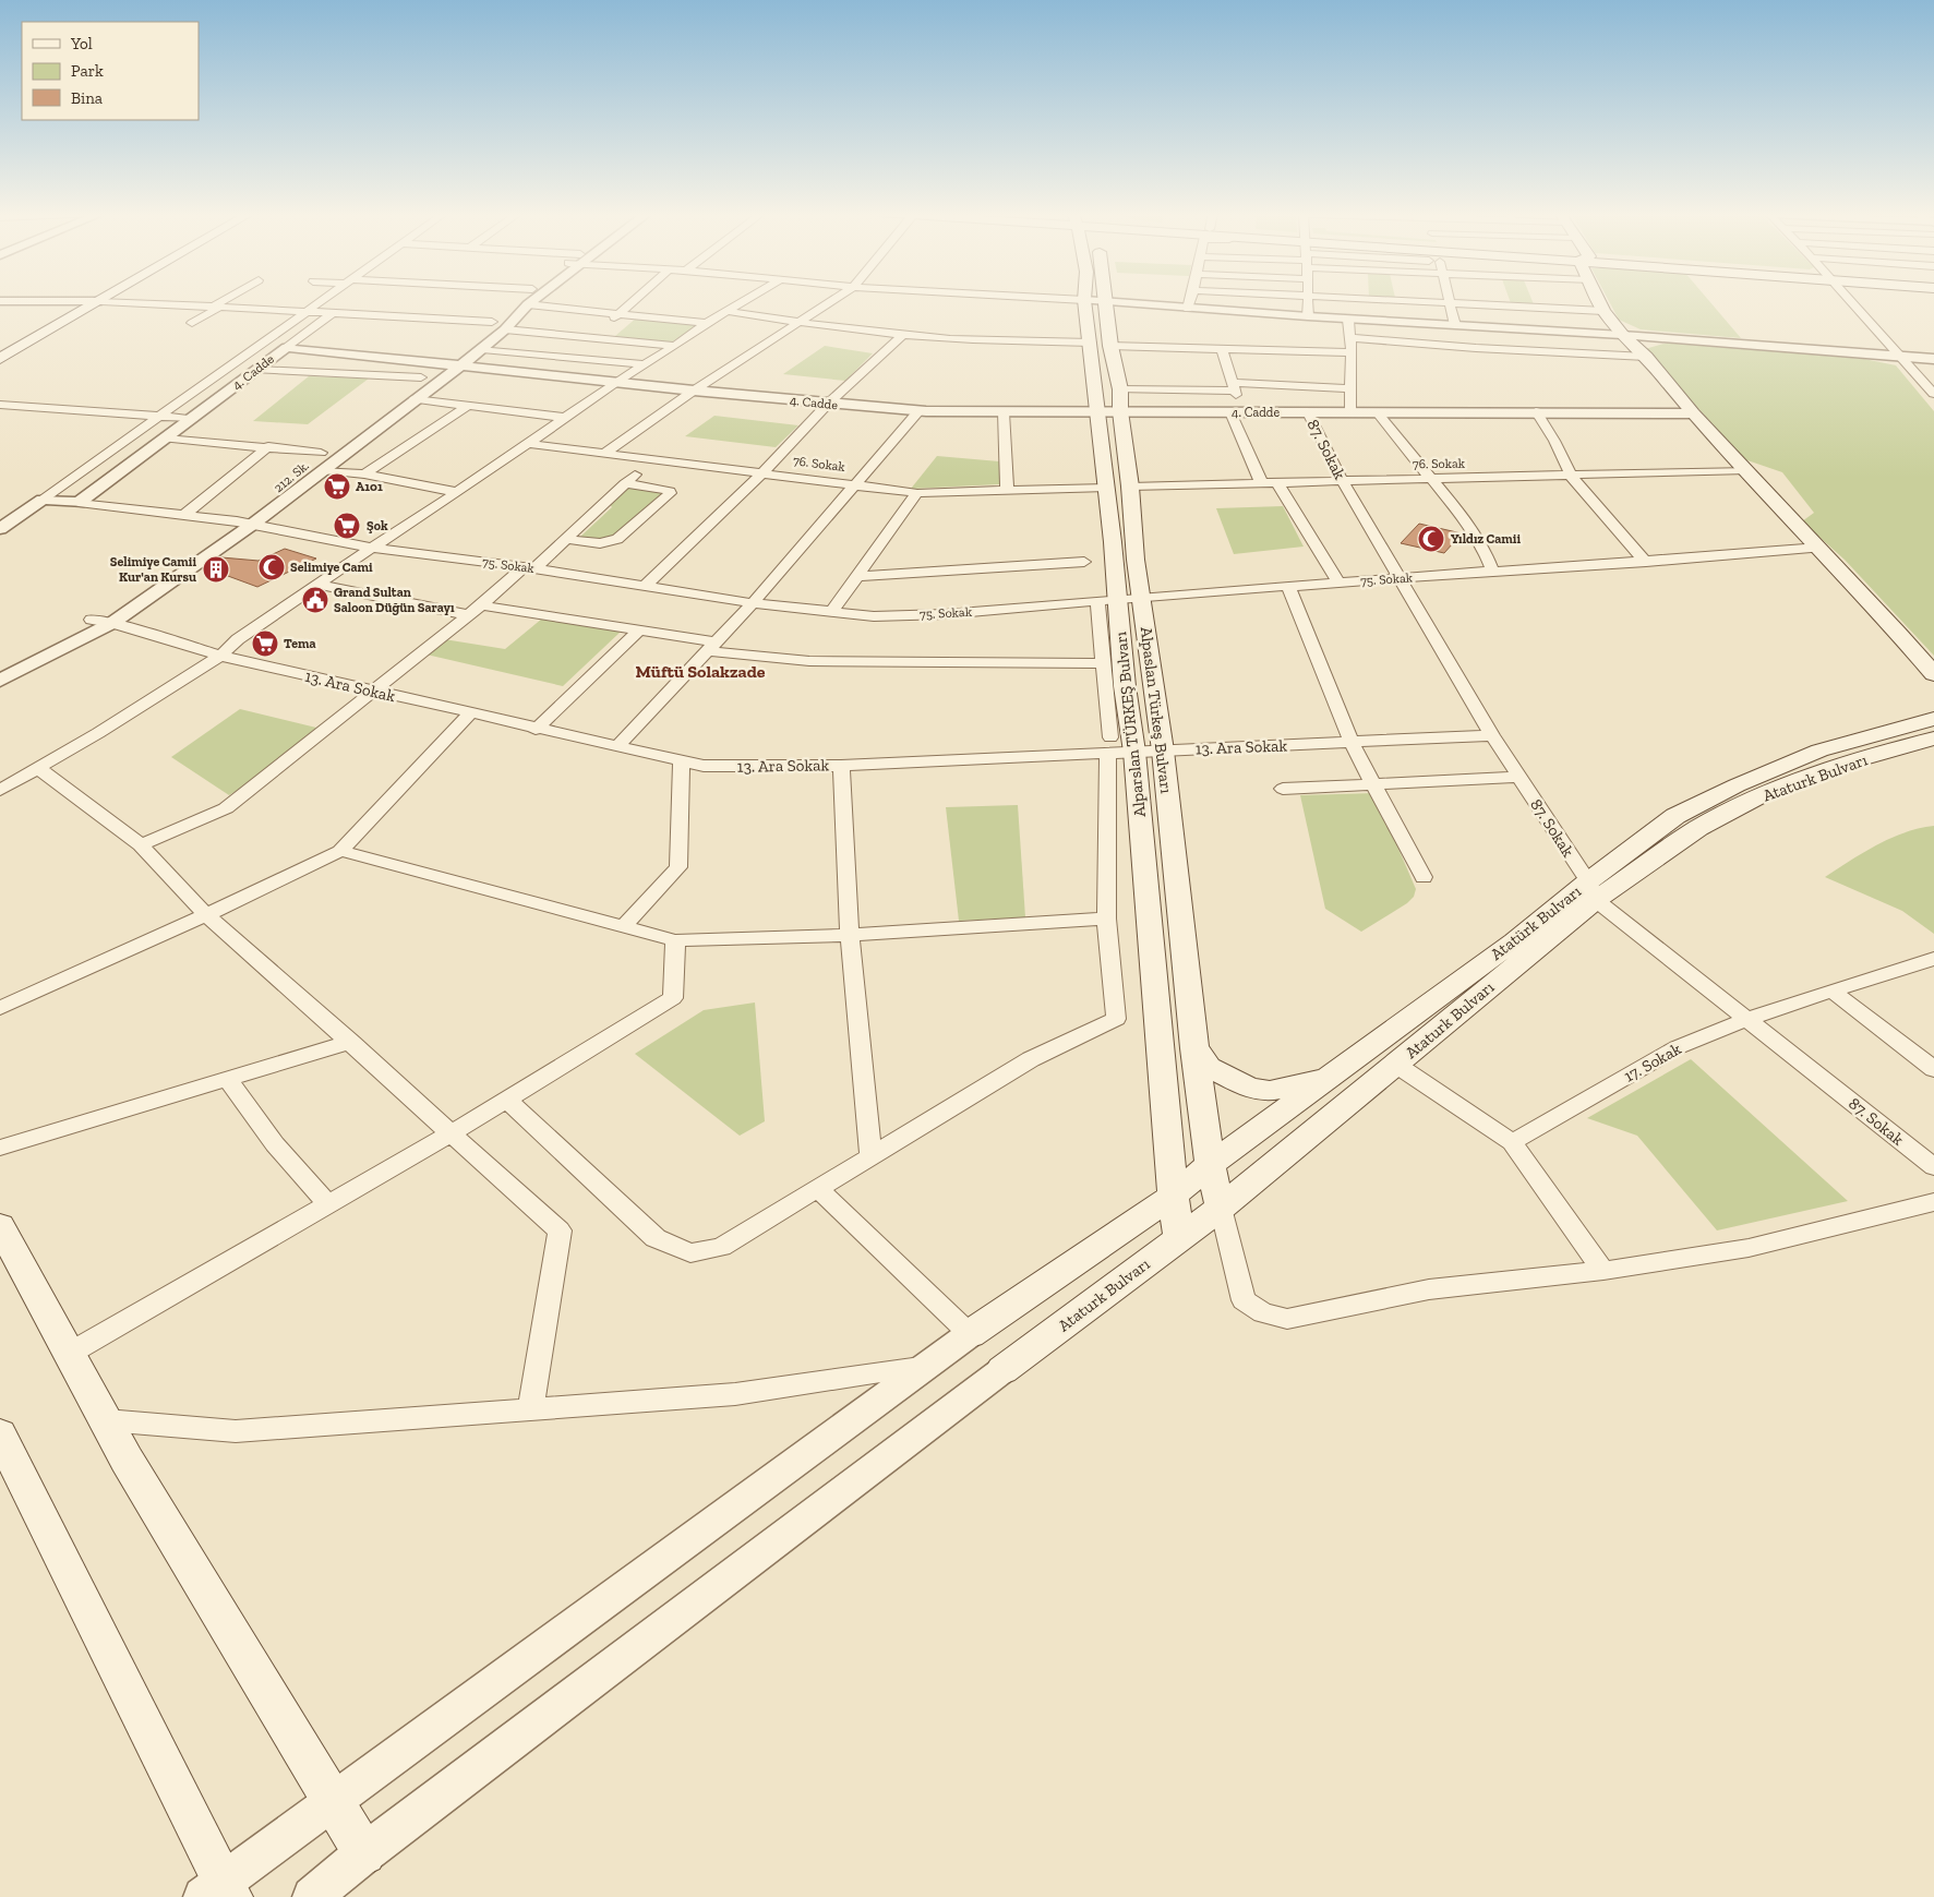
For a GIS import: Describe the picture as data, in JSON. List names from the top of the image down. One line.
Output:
{"streets":{"main road":["Alpaslan Türkeş Bulvarı","Alparslan TÜRKEŞ Bulvarı","Ataturk Bulvarı","Atatürk Bulvarı"],"street":["4. Cadde","87. Sokak","76. Sokak","212. Sk.","75. Sokak","13. Ara Sokak","17. Sokak"]},"crossings":[["4. Cadde","87. Sokak"],["4. Cadde","75. Sokak"],["4. Cadde","Alpaslan Türkeş Bulvarı"],["4. Cadde","Alparslan TÜRKEŞ Bulvarı"],["87. Sokak","76. Sokak"],["87. Sokak","75. Sokak"],["87. Sokak","13. Ara Sokak"],["87. Sokak","Ataturk Bulvarı"],["87. Sokak","Atatürk Bulvarı"],["87. Sokak","17. Sokak"],["76. Sokak","Alpaslan Türkeş Bulvarı"],["76. Sokak","Alparslan TÜRKEŞ Bulvarı"],["212. Sk.","75. Sokak"],["212. Sk.","13. Ara Sokak"],["75. Sokak","Alpaslan Türkeş Bulvarı"],["75. Sokak","Alparslan TÜRKEŞ Bulvarı"],["13. Ara Sokak","Alpaslan Türkeş Bulvarı"],["13. Ara Sokak","Alparslan TÜRKEŞ Bulvarı"],["Alpaslan Türkeş Bulvarı","Alparslan TÜRKEŞ Bulvarı"],["Alpaslan Türkeş Bulvarı","Ataturk Bulvarı"],["Alpaslan Türkeş Bulvarı","Atatürk Bulvarı"],["Alparslan TÜRKEŞ Bulvarı","Ataturk Bulvarı"],["Alparslan TÜRKEŞ Bulvarı","Atatürk Bulvarı"],["Ataturk Bulvarı","Atatürk Bulvarı"]],"districts":["Müftü Solakzade"],"places":{"supermarket":["A101","Şok","Tema"],"mosque":["Yıldız Camii","Selimiye Cami"],"building":["Selimiye Camii Kur'an Kursu"],"public building":["Grand Sultan Saloon Düğün Sarayı"]},"legend":["Yol","Park","Bina"]}
